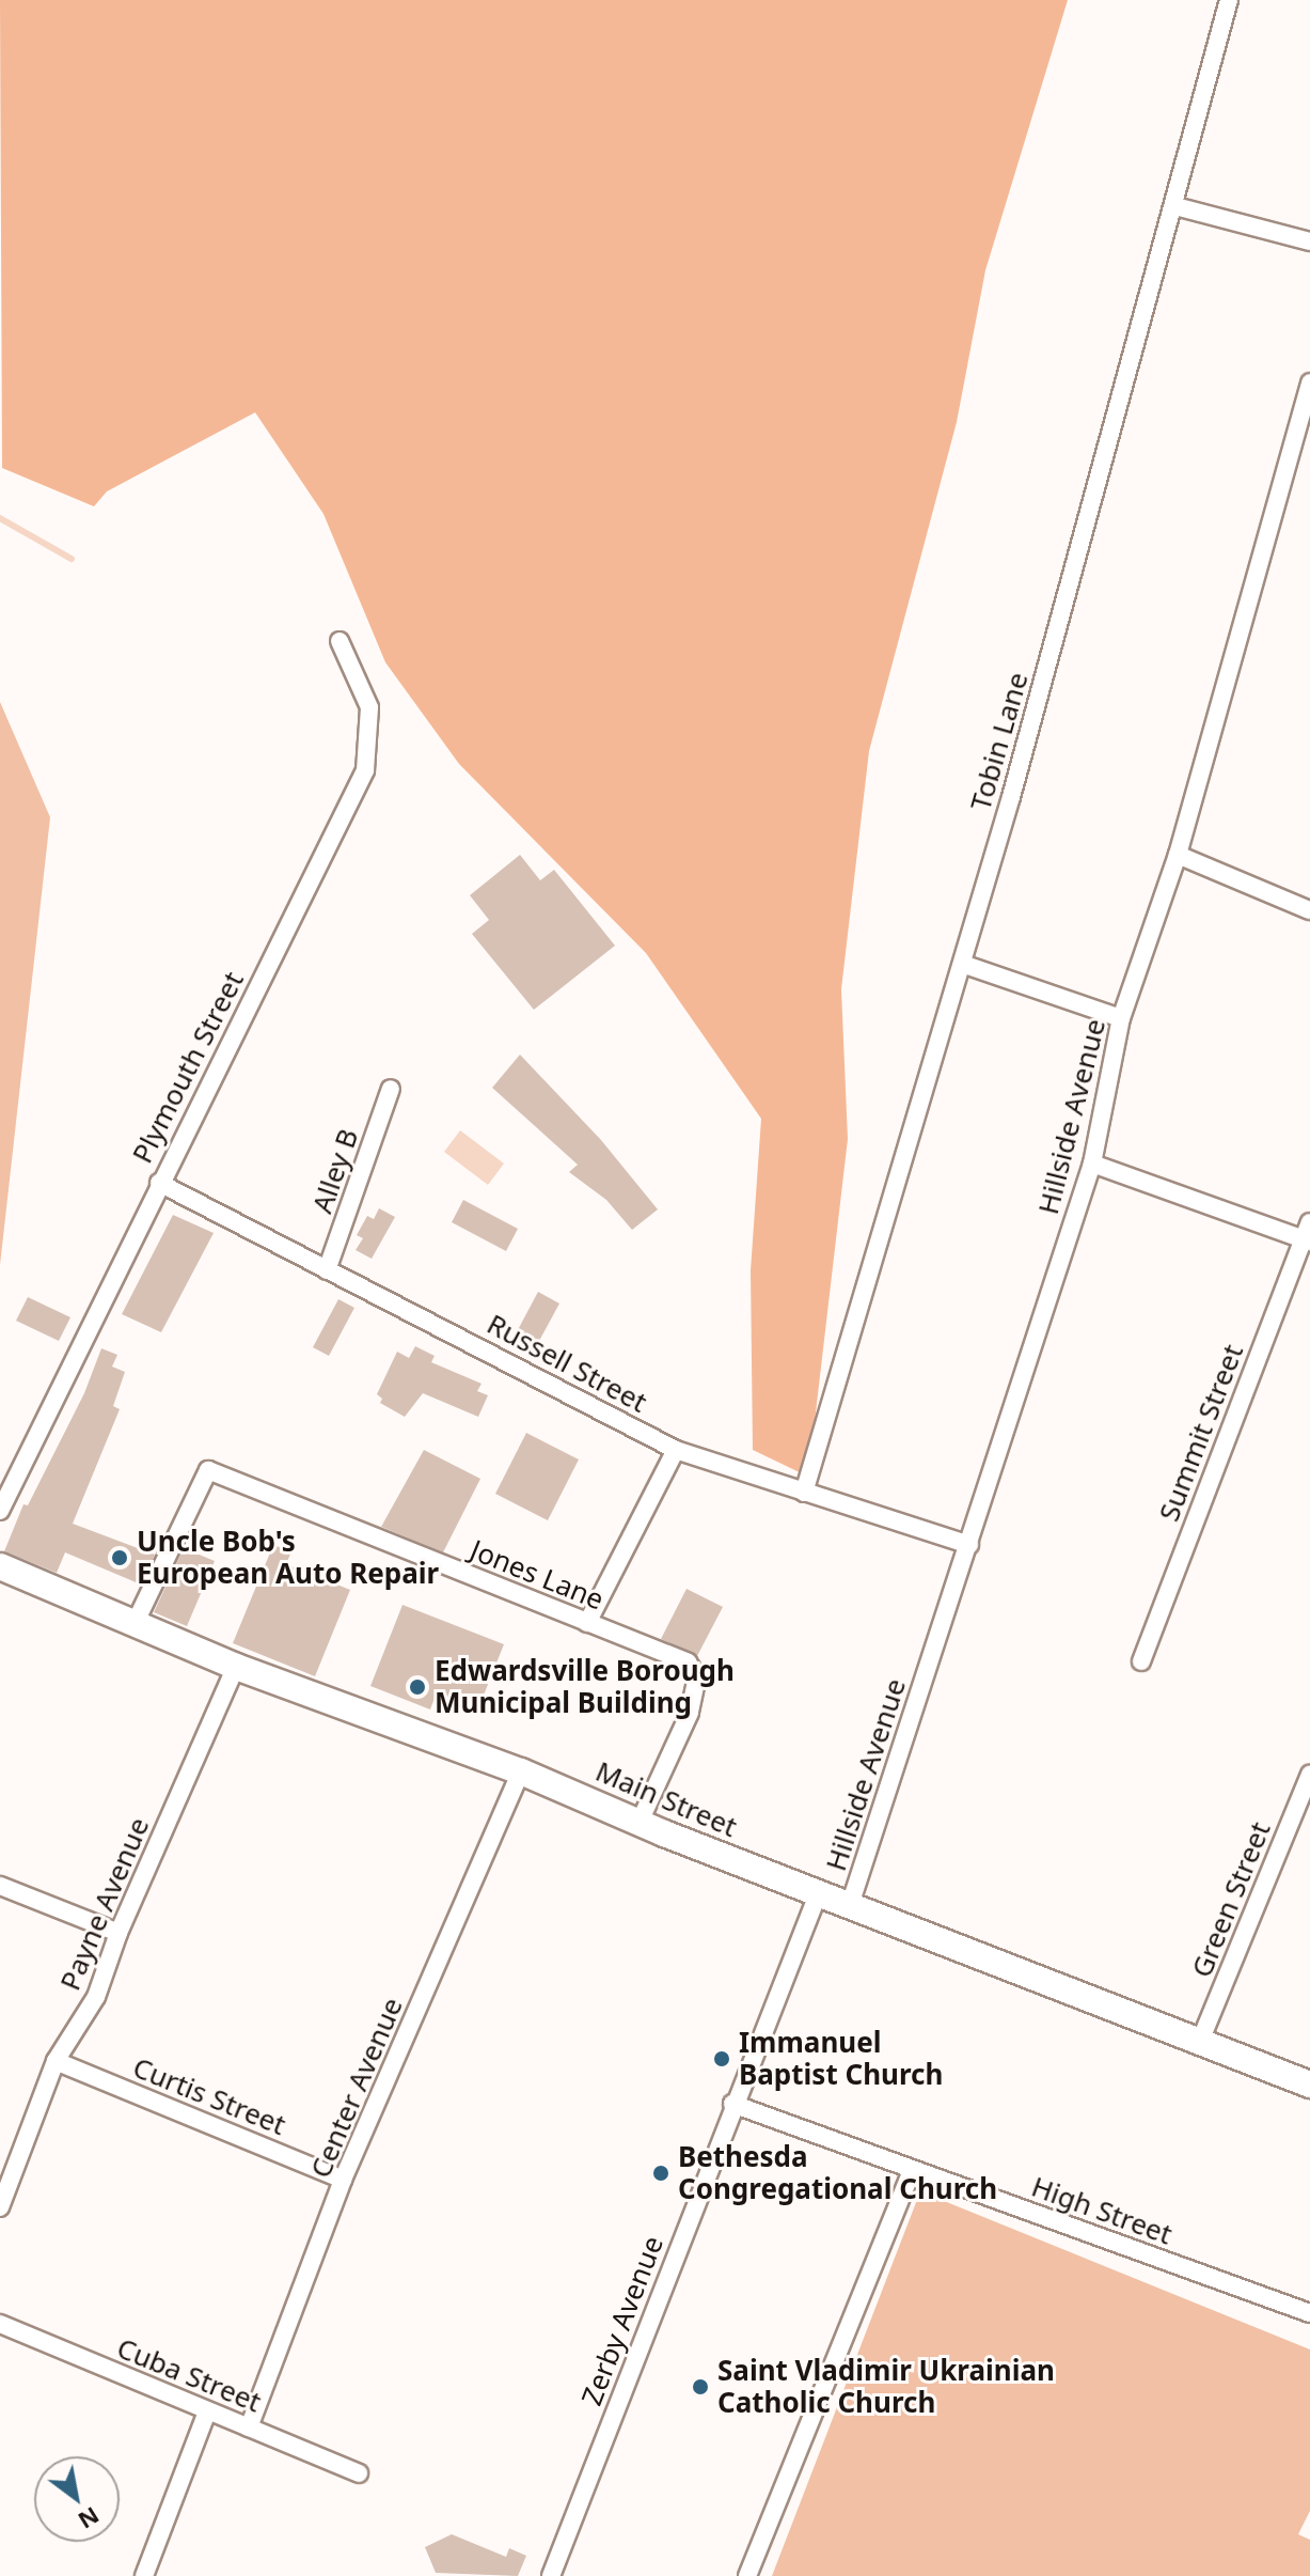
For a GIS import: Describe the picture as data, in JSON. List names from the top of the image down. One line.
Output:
{"streets":{"street":["Tobin Lane","Plymouth Street","Hillside Avenue","Alley B","Russell Street","Summit Street","Jones Lane","Main Street","Green Street","Payne Avenue","Center Avenue","Curtis Street","High Street","Zerby Avenue","Cuba Street"]},"crossings":[["Tobin Lane","Russell Street"],["Plymouth Street","Russell Street"],["Hillside Avenue","Russell Street"],["Hillside Avenue","Main Street"],["Alley B","Russell Street"],["Jones Lane","Main Street"],["Main Street","Green Street"],["Main Street","Payne Avenue"],["Main Street","Center Avenue"],["Main Street","Zerby Avenue"],["Payne Avenue","Curtis Street"],["Center Avenue","Curtis Street"],["Center Avenue","Cuba Street"],["High Street","Zerby Avenue"]],"places":["Uncle Bob's European Auto Repair","Edwardsville Borough Municipal Building","Immanuel Baptist Church","Bethesda Congregational Church","Saint Vladimir Ukrainian Catholic Church"],"north":"bottom right"}
